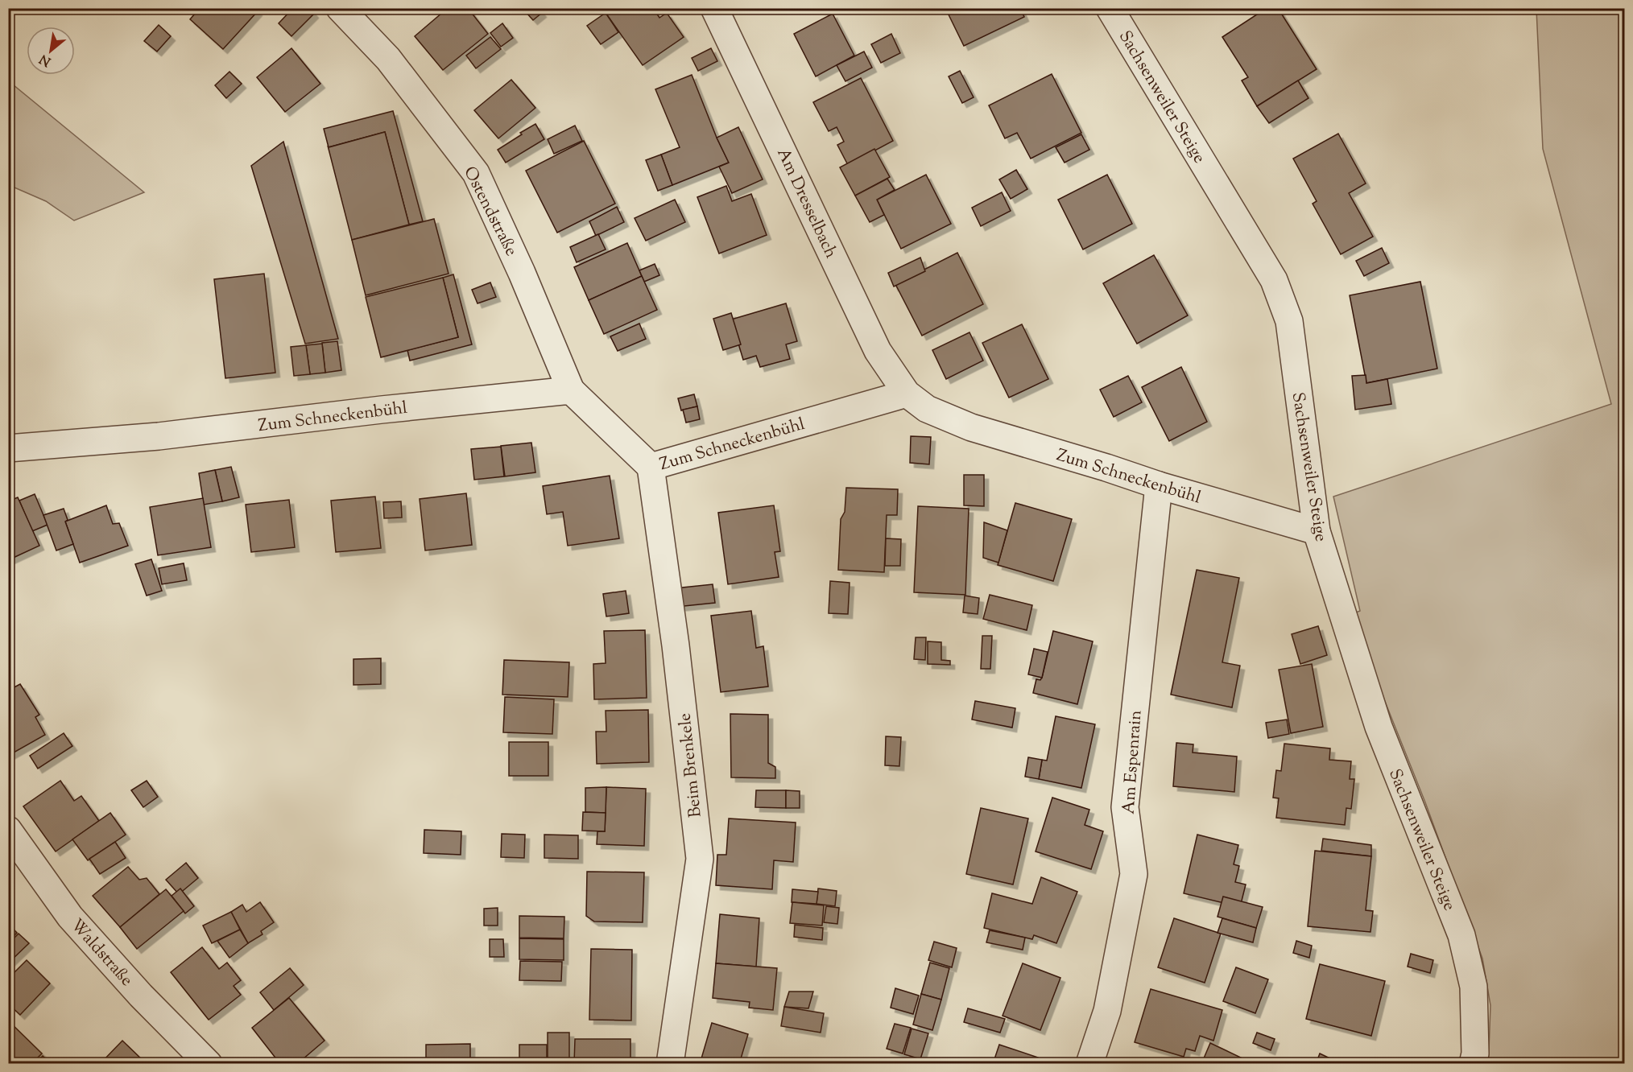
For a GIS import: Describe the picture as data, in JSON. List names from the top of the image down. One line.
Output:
{"streets":{"street":["Sachsenweiler Steige","Am Dresselbach","Ostendstraße","Zum Schneckenbühl","Am Espenrain","Beim Brenkele","Waldstraße"]},"crossings":[["Sachsenweiler Steige","Zum Schneckenbühl"],["Am Dresselbach","Zum Schneckenbühl"],["Ostendstraße","Zum Schneckenbühl"],["Zum Schneckenbühl","Am Espenrain"],["Zum Schneckenbühl","Beim Brenkele"]],"north":"bottom left"}
